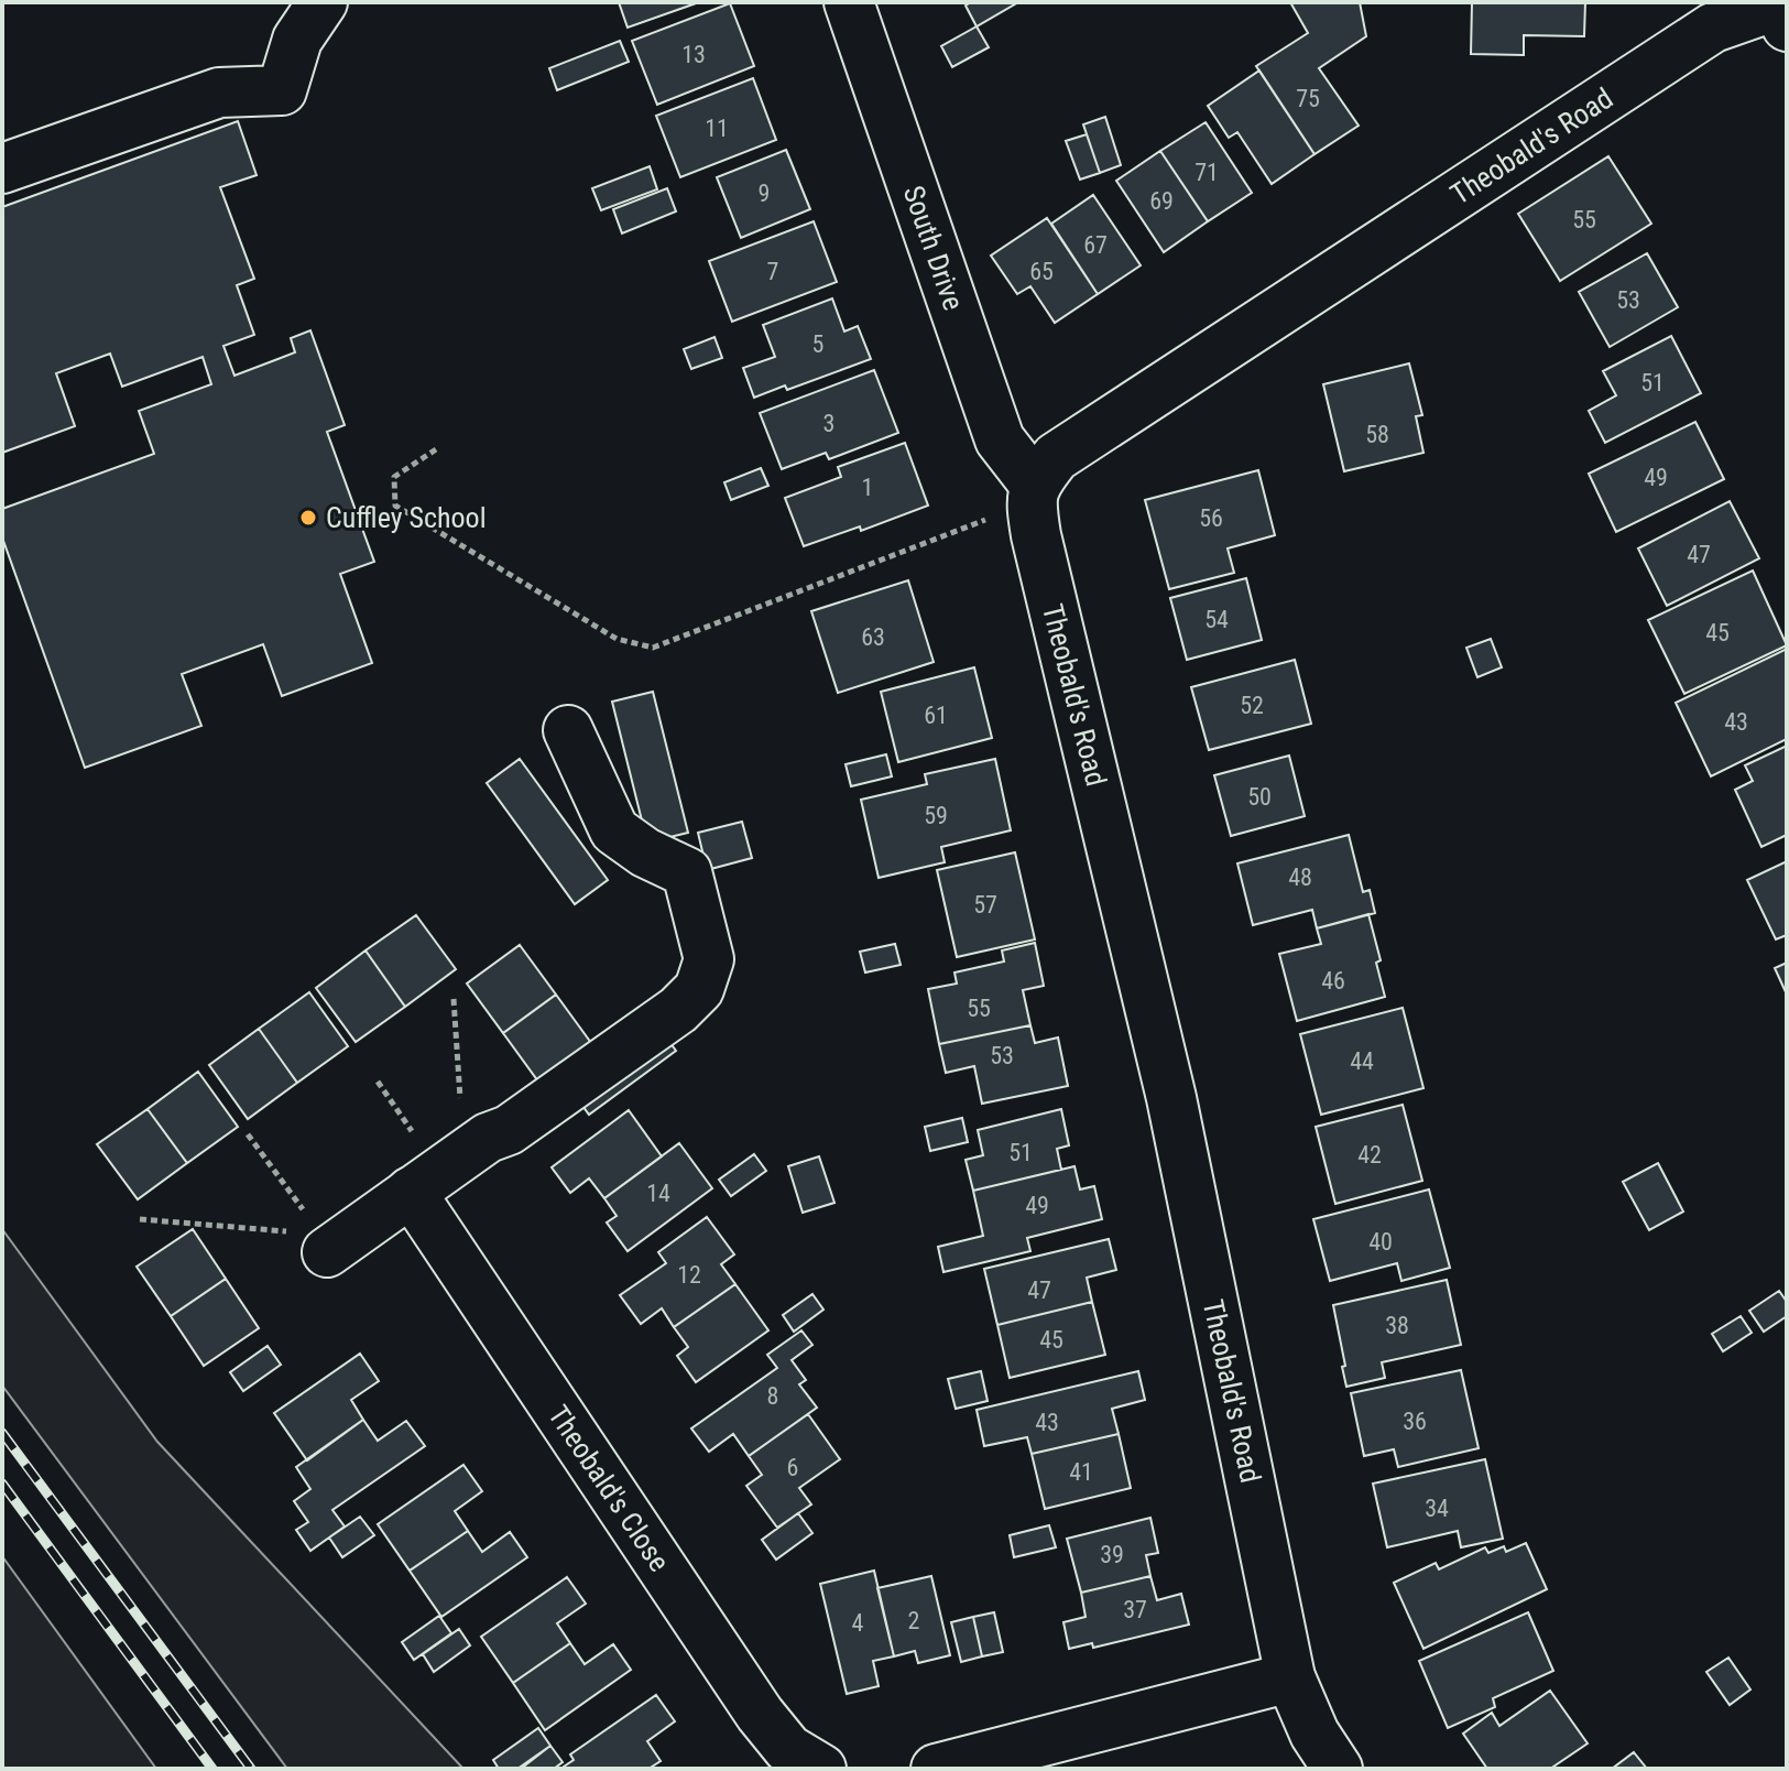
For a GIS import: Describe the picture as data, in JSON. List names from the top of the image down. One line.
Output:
{"streets":{"street":["Theobald's Road","South Drive","Theobald's Close"]},"crossings":[["Theobald's Road","South Drive"]],"places":["Cuffley School"],"house_numbers":["13","75","11","71","9","69","55","67","7","65","53","5","51","3","58","49","1","56","47","54","45","63","52","61","43","50","59","48","57","46","55","53","44","51","42","14","49","40","12","47","38","45","8","36","43","6","41","34","39","37","2","4"]}
